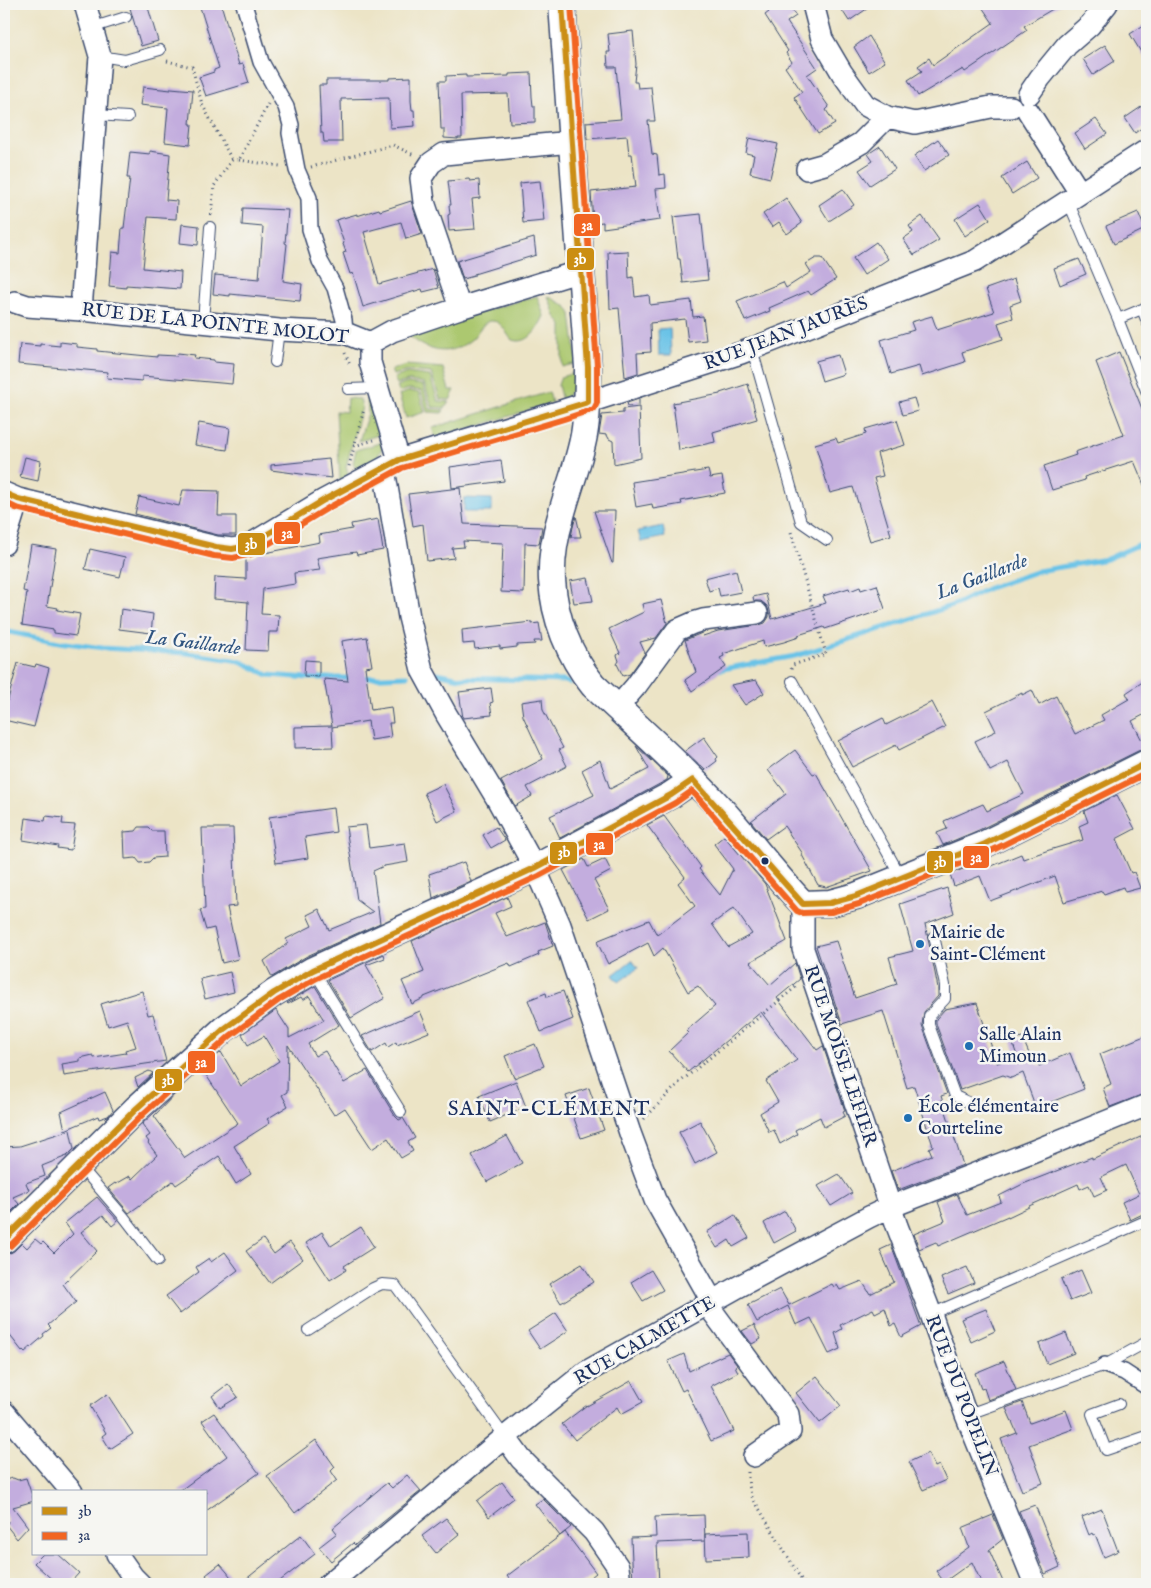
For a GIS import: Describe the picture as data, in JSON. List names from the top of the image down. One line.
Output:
{"streets":{"street":["RUE DE LA POINTE MOLOT","RUE JEAN JAURÈS","RUE MOÏSE LEFIER","RUE CALMETTE","RUE DU POPELIN"]},"crossings":[["RUE MOÏSE LEFIER","RUE CALMETTE"],["RUE MOÏSE LEFIER","RUE DU POPELIN"],["RUE CALMETTE","RUE DU POPELIN"]],"districts":["SAINT-CLÉMENT"],"water":["La Gaillarde"],"places":["Mairie de Saint-Clément","Salle Alain Mimoun","École élémentaire Courteline"],"lines":["transit line 3b","transit line 3a"],"legend":["3b","3a"]}
